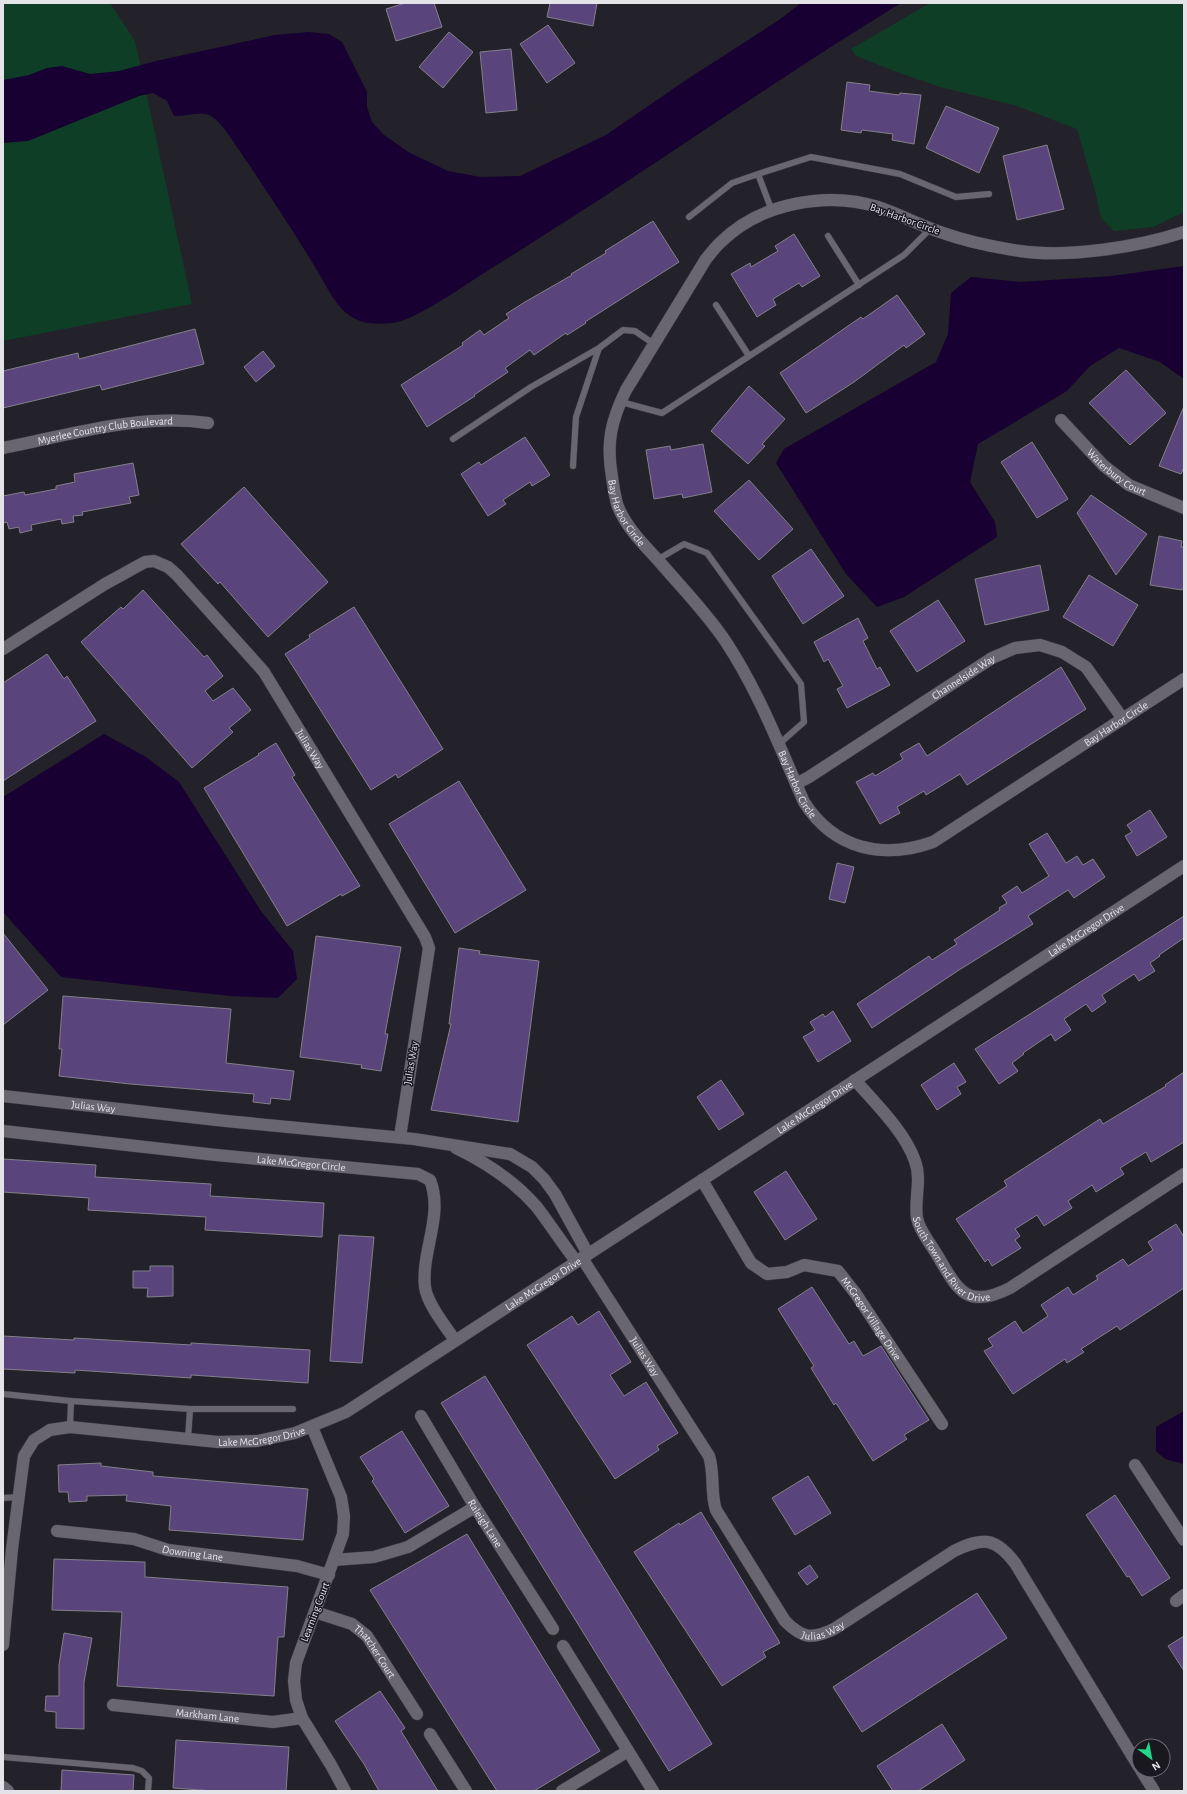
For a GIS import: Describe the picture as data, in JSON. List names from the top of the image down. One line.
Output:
{"streets":{"street":["Bay Harbor Circle","Myerlee Country Club Boulevard","Waterbury Court","Channelside Way","Julias Way","Lake McGregor Drive","Lake McGregor Circle","South Town and River Drive","McGregor Village Drive","Raleigh Lane","Downing Lane","Learning Court","Thatcher Court","Markham Lane"]},"crossings":[["Bay Harbor Circle","Channelside Way"],["Julias Way","Lake McGregor Drive"],["Lake McGregor Drive","Lake McGregor Circle"],["Lake McGregor Drive","South Town and River Drive"],["Lake McGregor Drive","McGregor Village Drive"],["Lake McGregor Drive","Learning Court"],["Downing Lane","Learning Court"],["Learning Court","Thatcher Court"],["Learning Court","Markham Lane"]],"north":"bottom right"}
